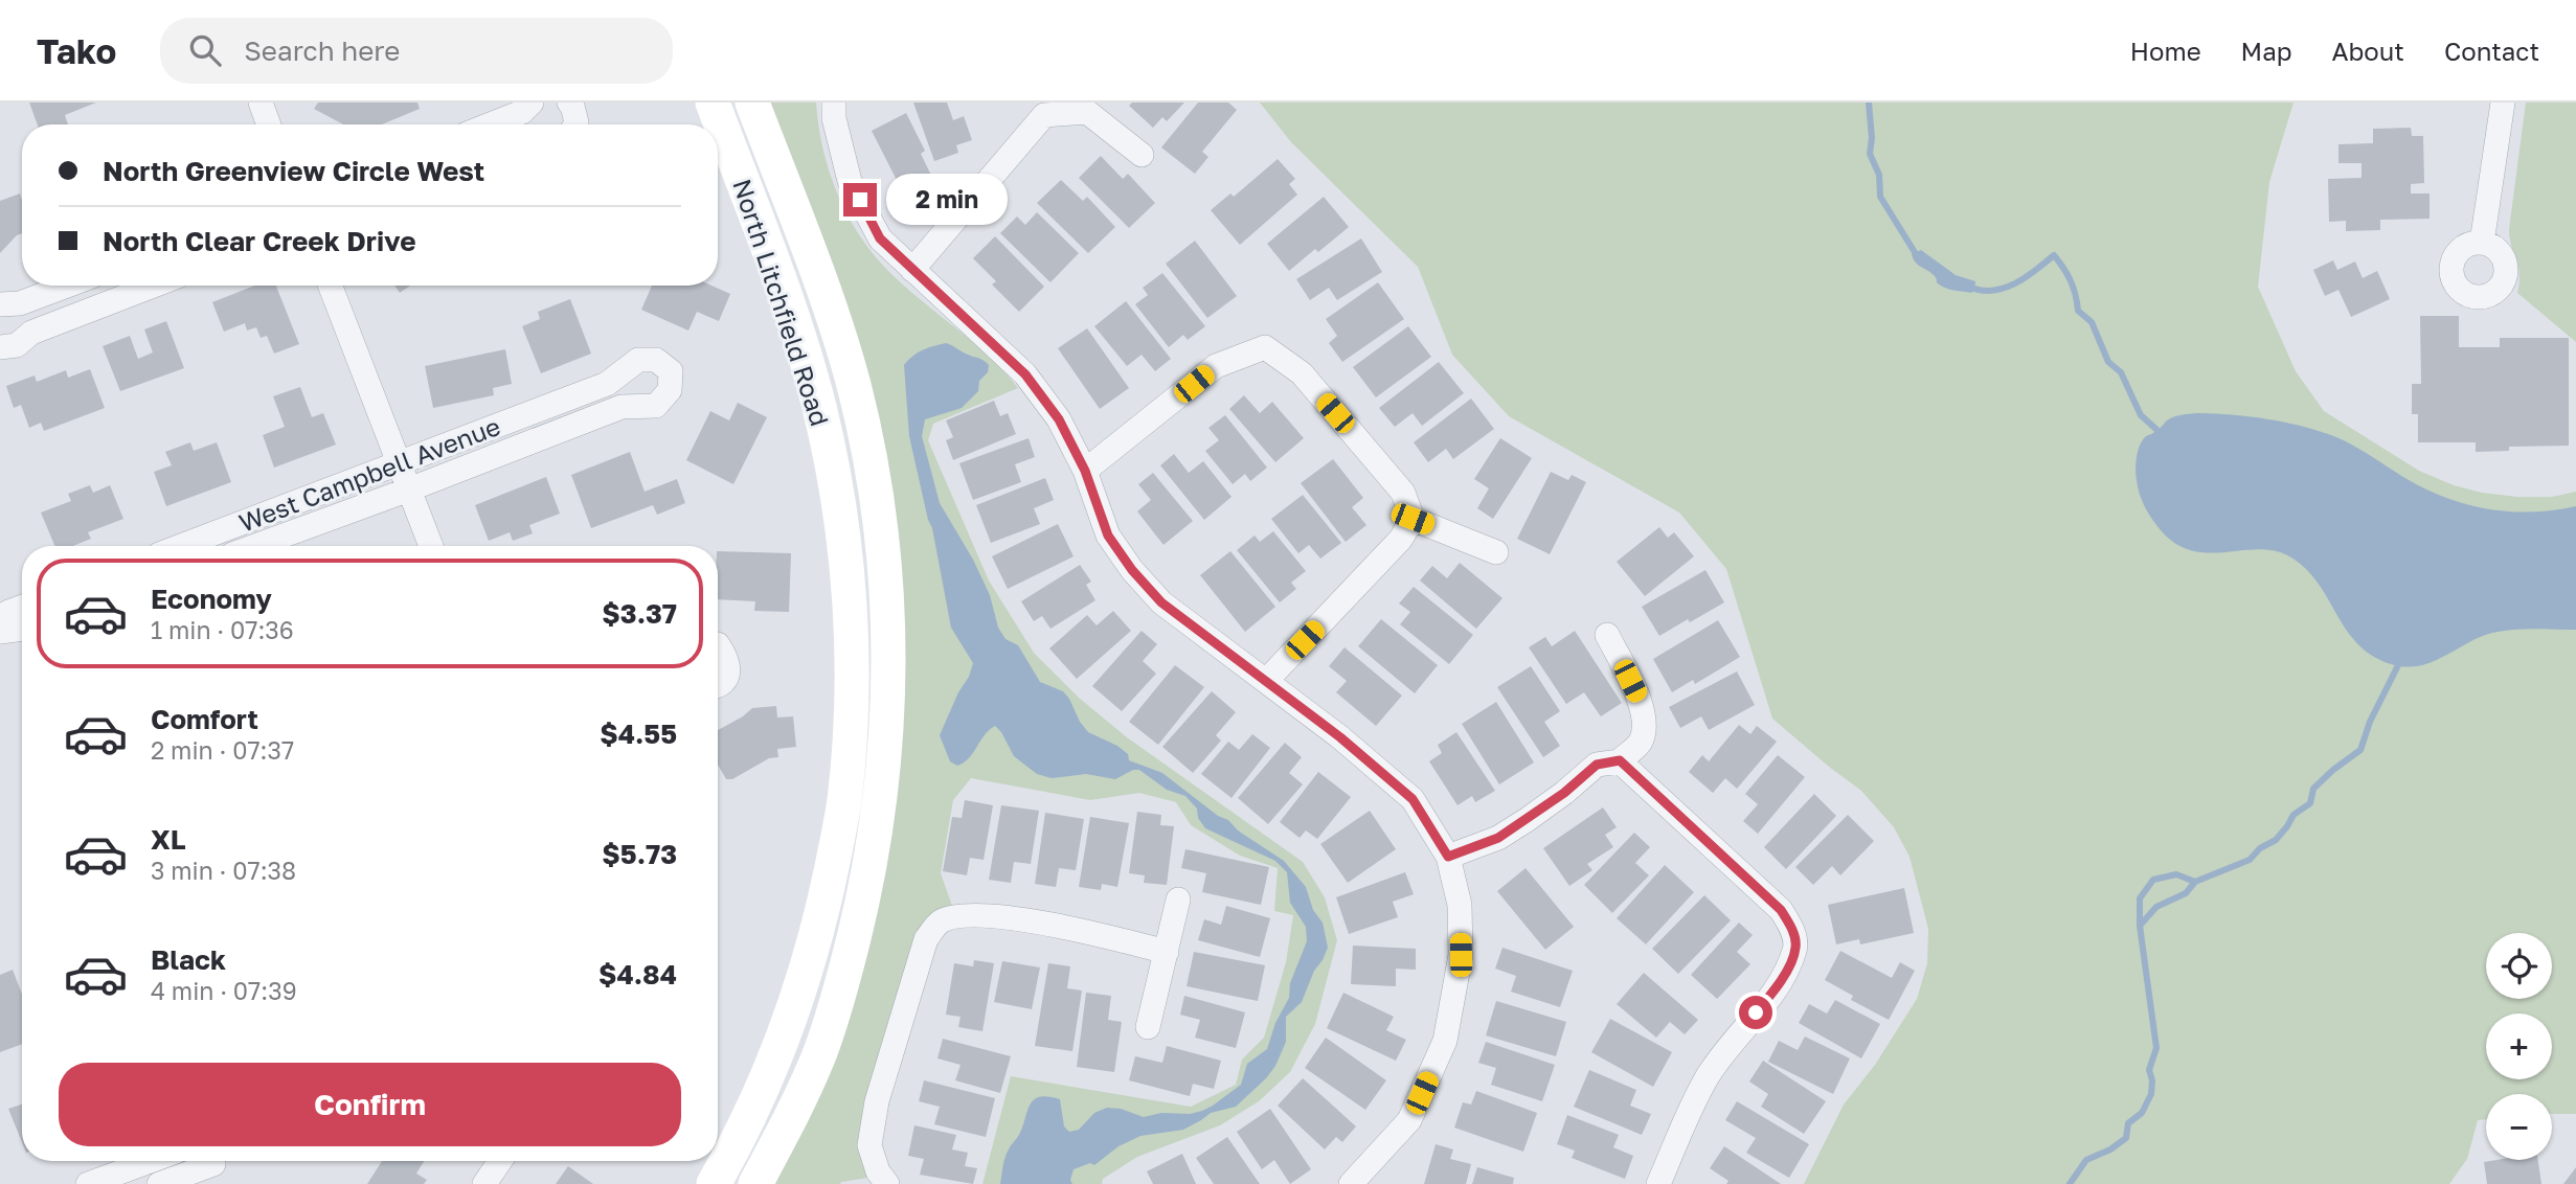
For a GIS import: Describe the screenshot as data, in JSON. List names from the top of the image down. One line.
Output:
{"streets":{"main road":["North Litchfield Road"],"street":["West Campbell Avenue"]},"page":{"header":"Tako","search":"Search here","nav":["Home","Map","About","Contact"],"banner":["North Greenview Circle West","North Clear Creek Drive"],"bubble":"2 min","list":[{"name":"Economy","note":"1 min · 07:36","value":"$3.37"},{"name":"Comfort","note":"2 min · 07:37","value":"$4.55"},{"name":"XL","note":"3 min · 07:38","value":"$5.73"},{"name":"Black","note":"4 min · 07:39","value":"$4.84"}],"map_buttons":["+","−"],"buttons":"Confirm"}}
